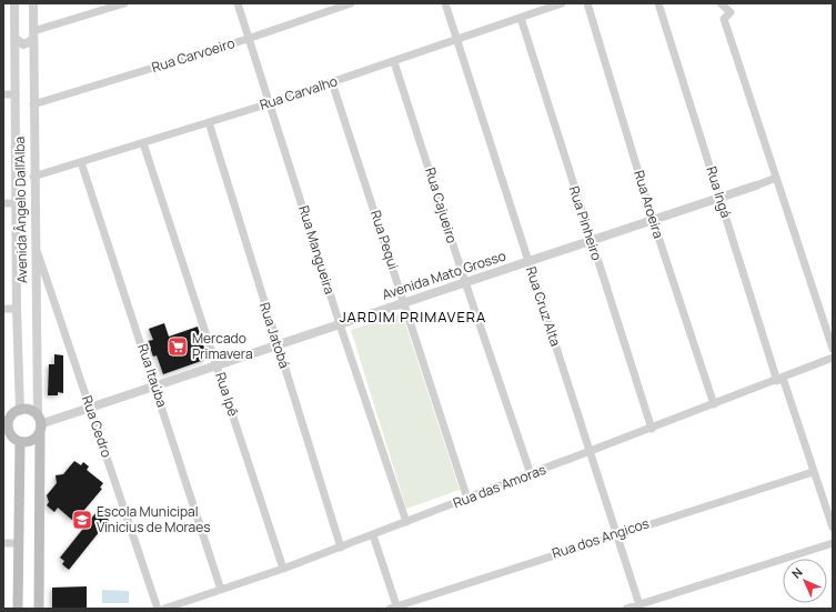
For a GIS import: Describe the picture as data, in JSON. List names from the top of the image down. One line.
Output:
{"streets":{"main road":["Avenida Ângelo Dall'Alba"],"street":["Rua Carvoeiro","Rua Carvalho","Rua Ingá","Rua Aroeira","Rua Cajueiro","Rua Pinheiro","Rua Pequi","Rua Mangueira","Avenida Mato Grosso","Rua Cruz Alta","Rua Jatobá","Rua Itaúba","Rua Ipê","Rua Cedro","Rua das Amoras","Rua dos Angicos"]},"crossings":[["Rua Carvoeiro","Avenida Ângelo Dall'Alba"],["Rua Carvoeiro","Rua Mangueira"],["Rua Carvalho","Rua Cajueiro"],["Rua Carvalho","Avenida Ângelo Dall'Alba"],["Rua Carvalho","Rua Pinheiro"],["Rua Carvalho","Rua Pequi"],["Rua Carvalho","Rua Mangueira"],["Rua Carvalho","Rua Cruz Alta"],["Rua Carvalho","Rua Jatobá"],["Rua Carvalho","Rua Itaúba"],["Rua Carvalho","Rua Ipê"],["Rua Ingá","Avenida Mato Grosso"],["Rua Ingá","Rua das Amoras"],["Rua Ingá","Rua dos Angicos"],["Rua Aroeira","Avenida Mato Grosso"],["Rua Aroeira","Rua das Amoras"],["Rua Cajueiro","Avenida Mato Grosso"],["Rua Cajueiro","Rua das Amoras"],["Avenida Ângelo Dall'Alba","Avenida Mato Grosso"],["Avenida Ângelo Dall'Alba","Rua Cedro"],["Rua Pinheiro","Avenida Mato Grosso"],["Rua Pinheiro","Rua das Amoras"],["Rua Pequi","Avenida Mato Grosso"],["Rua Pequi","Rua das Amoras"],["Rua Mangueira","Avenida Mato Grosso"],["Rua Mangueira","Rua das Amoras"],["Avenida Mato Grosso","Rua Cruz Alta"],["Avenida Mato Grosso","Rua Jatobá"],["Avenida Mato Grosso","Rua Itaúba"],["Avenida Mato Grosso","Rua Ipê"],["Avenida Mato Grosso","Rua Cedro"],["Rua Cruz Alta","Rua das Amoras"],["Rua Cruz Alta","Rua dos Angicos"],["Rua Jatobá","Rua das Amoras"],["Rua Itaúba","Rua das Amoras"],["Rua Ipê","Rua das Amoras"]],"districts":["JARDIM PRIMAVERA"],"places":{"supermarket":["Mercado Primavera"],"school or university":["Escola Municipal Vinicius de Moraes"]},"north":"top left"}
